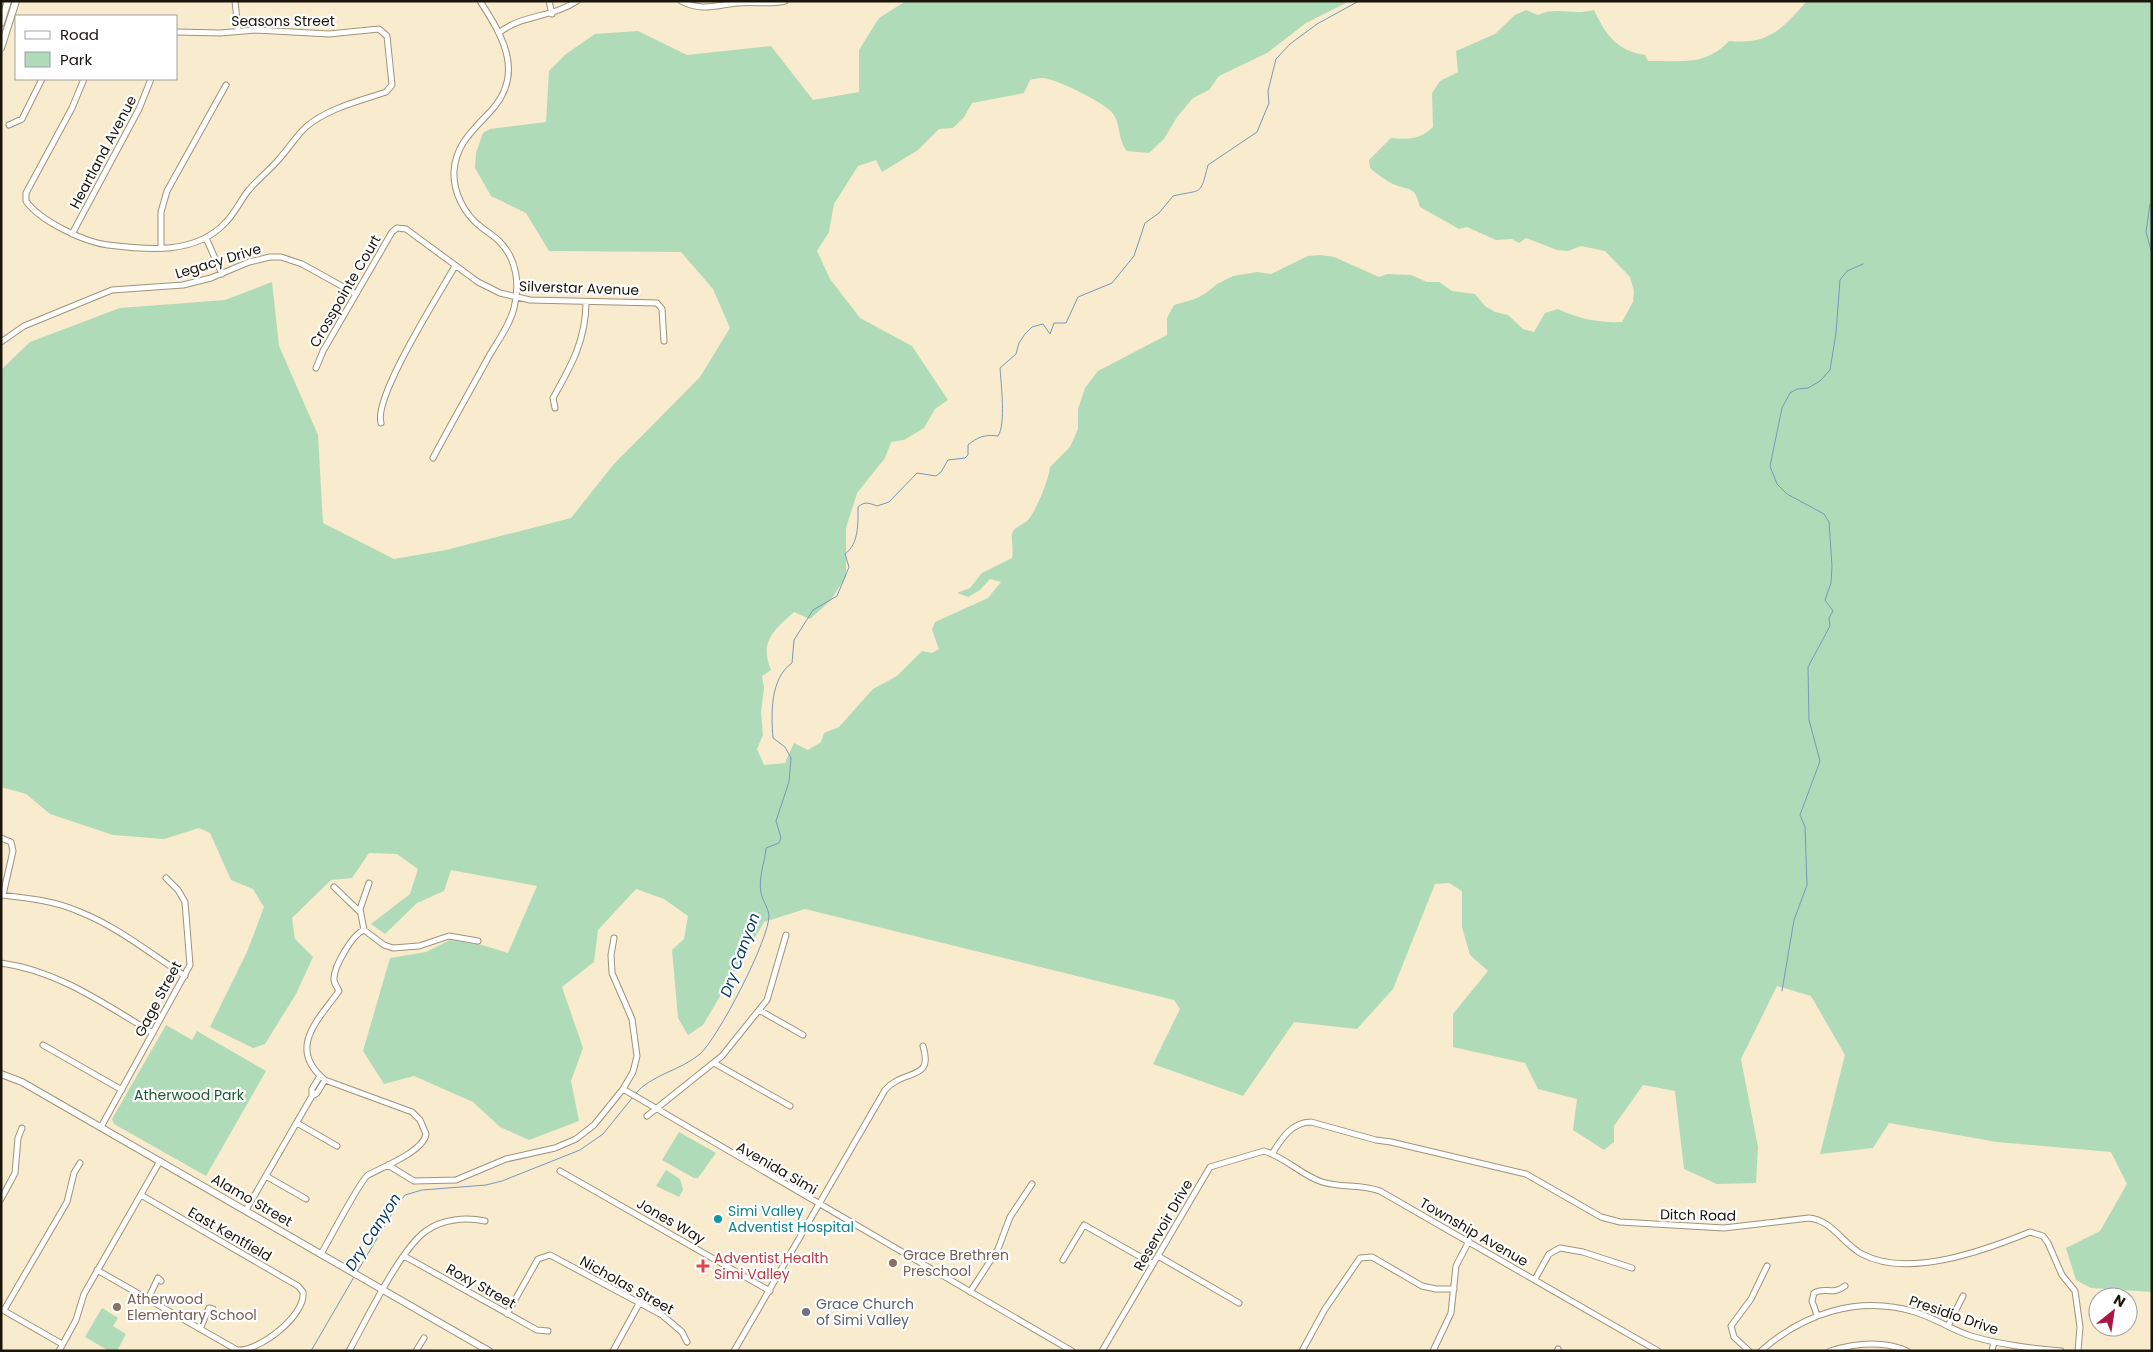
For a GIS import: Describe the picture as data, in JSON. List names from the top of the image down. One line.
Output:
{"streets":{"main road":["Alamo Street"],"street":["Seasons Street","Heartland Avenue","Legacy Drive","Silverstar Avenue","Crosspointe Court","Gage Street","Avenida Simi","Ditch Road","Jones Way","Reservoir Drive","Township Avenue","East Kentfield","Nicholas Street","Roxy Street","Presidio Drive"]},"crossings":[["Legacy Drive","Crosspointe Court"],["Silverstar Avenue","Crosspointe Court"],["Gage Street","Alamo Street"],["Ditch Road","Reservoir Drive"],["Ditch Road","Township Avenue"],["Reservoir Drive","Township Avenue"],["Nicholas Street","Roxy Street"]],"water":["Dry Canyon"],"parks":["Atherwood Park"],"places":{"other":["Simi Valley Adventist Hospital","Grace Brethren Preschool","Atherwood Elementary School","Grace Church of Simi Valley"],"health":["Adventist Health Simi Valley"]},"legend":["Road","Park"],"north":"top right"}
